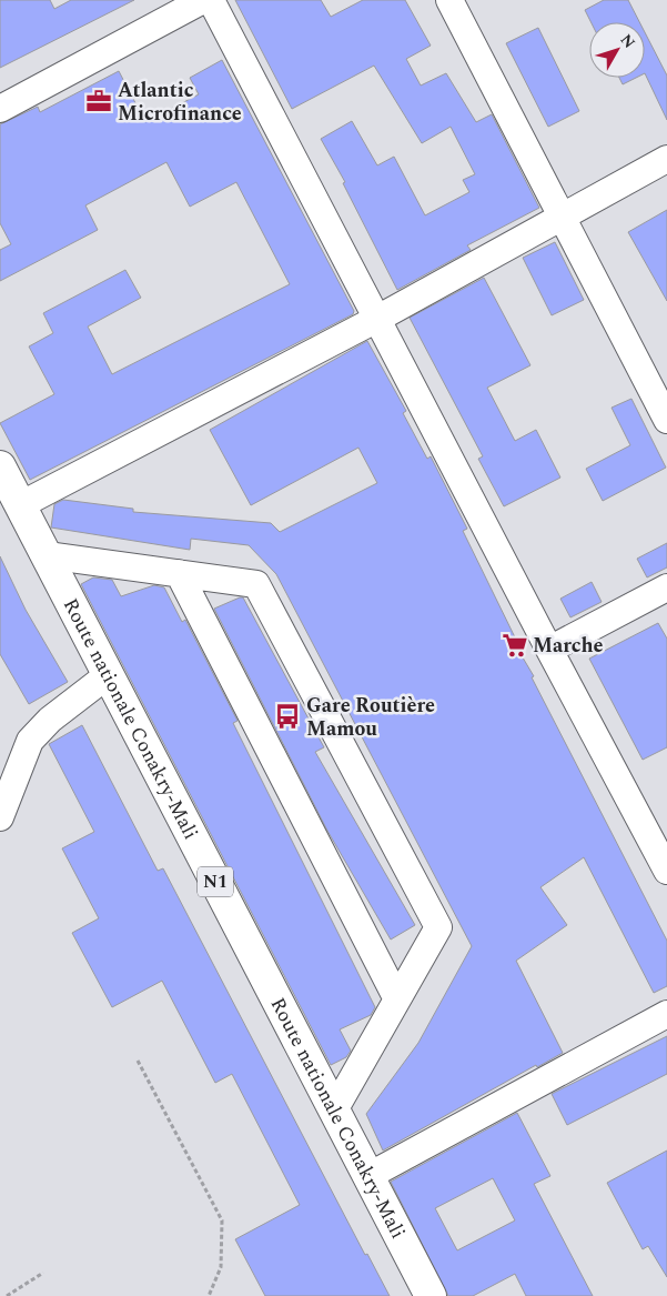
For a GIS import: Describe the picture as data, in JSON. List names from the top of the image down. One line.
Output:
{"streets":{"highway":["Route nationale Conakry-Mali","N1"]},"places":{"office":["Atlantic Microfinance"],"supermarket":["Marche"],"bus stop":["Gare Routière Mamou"]},"north":"top right"}
